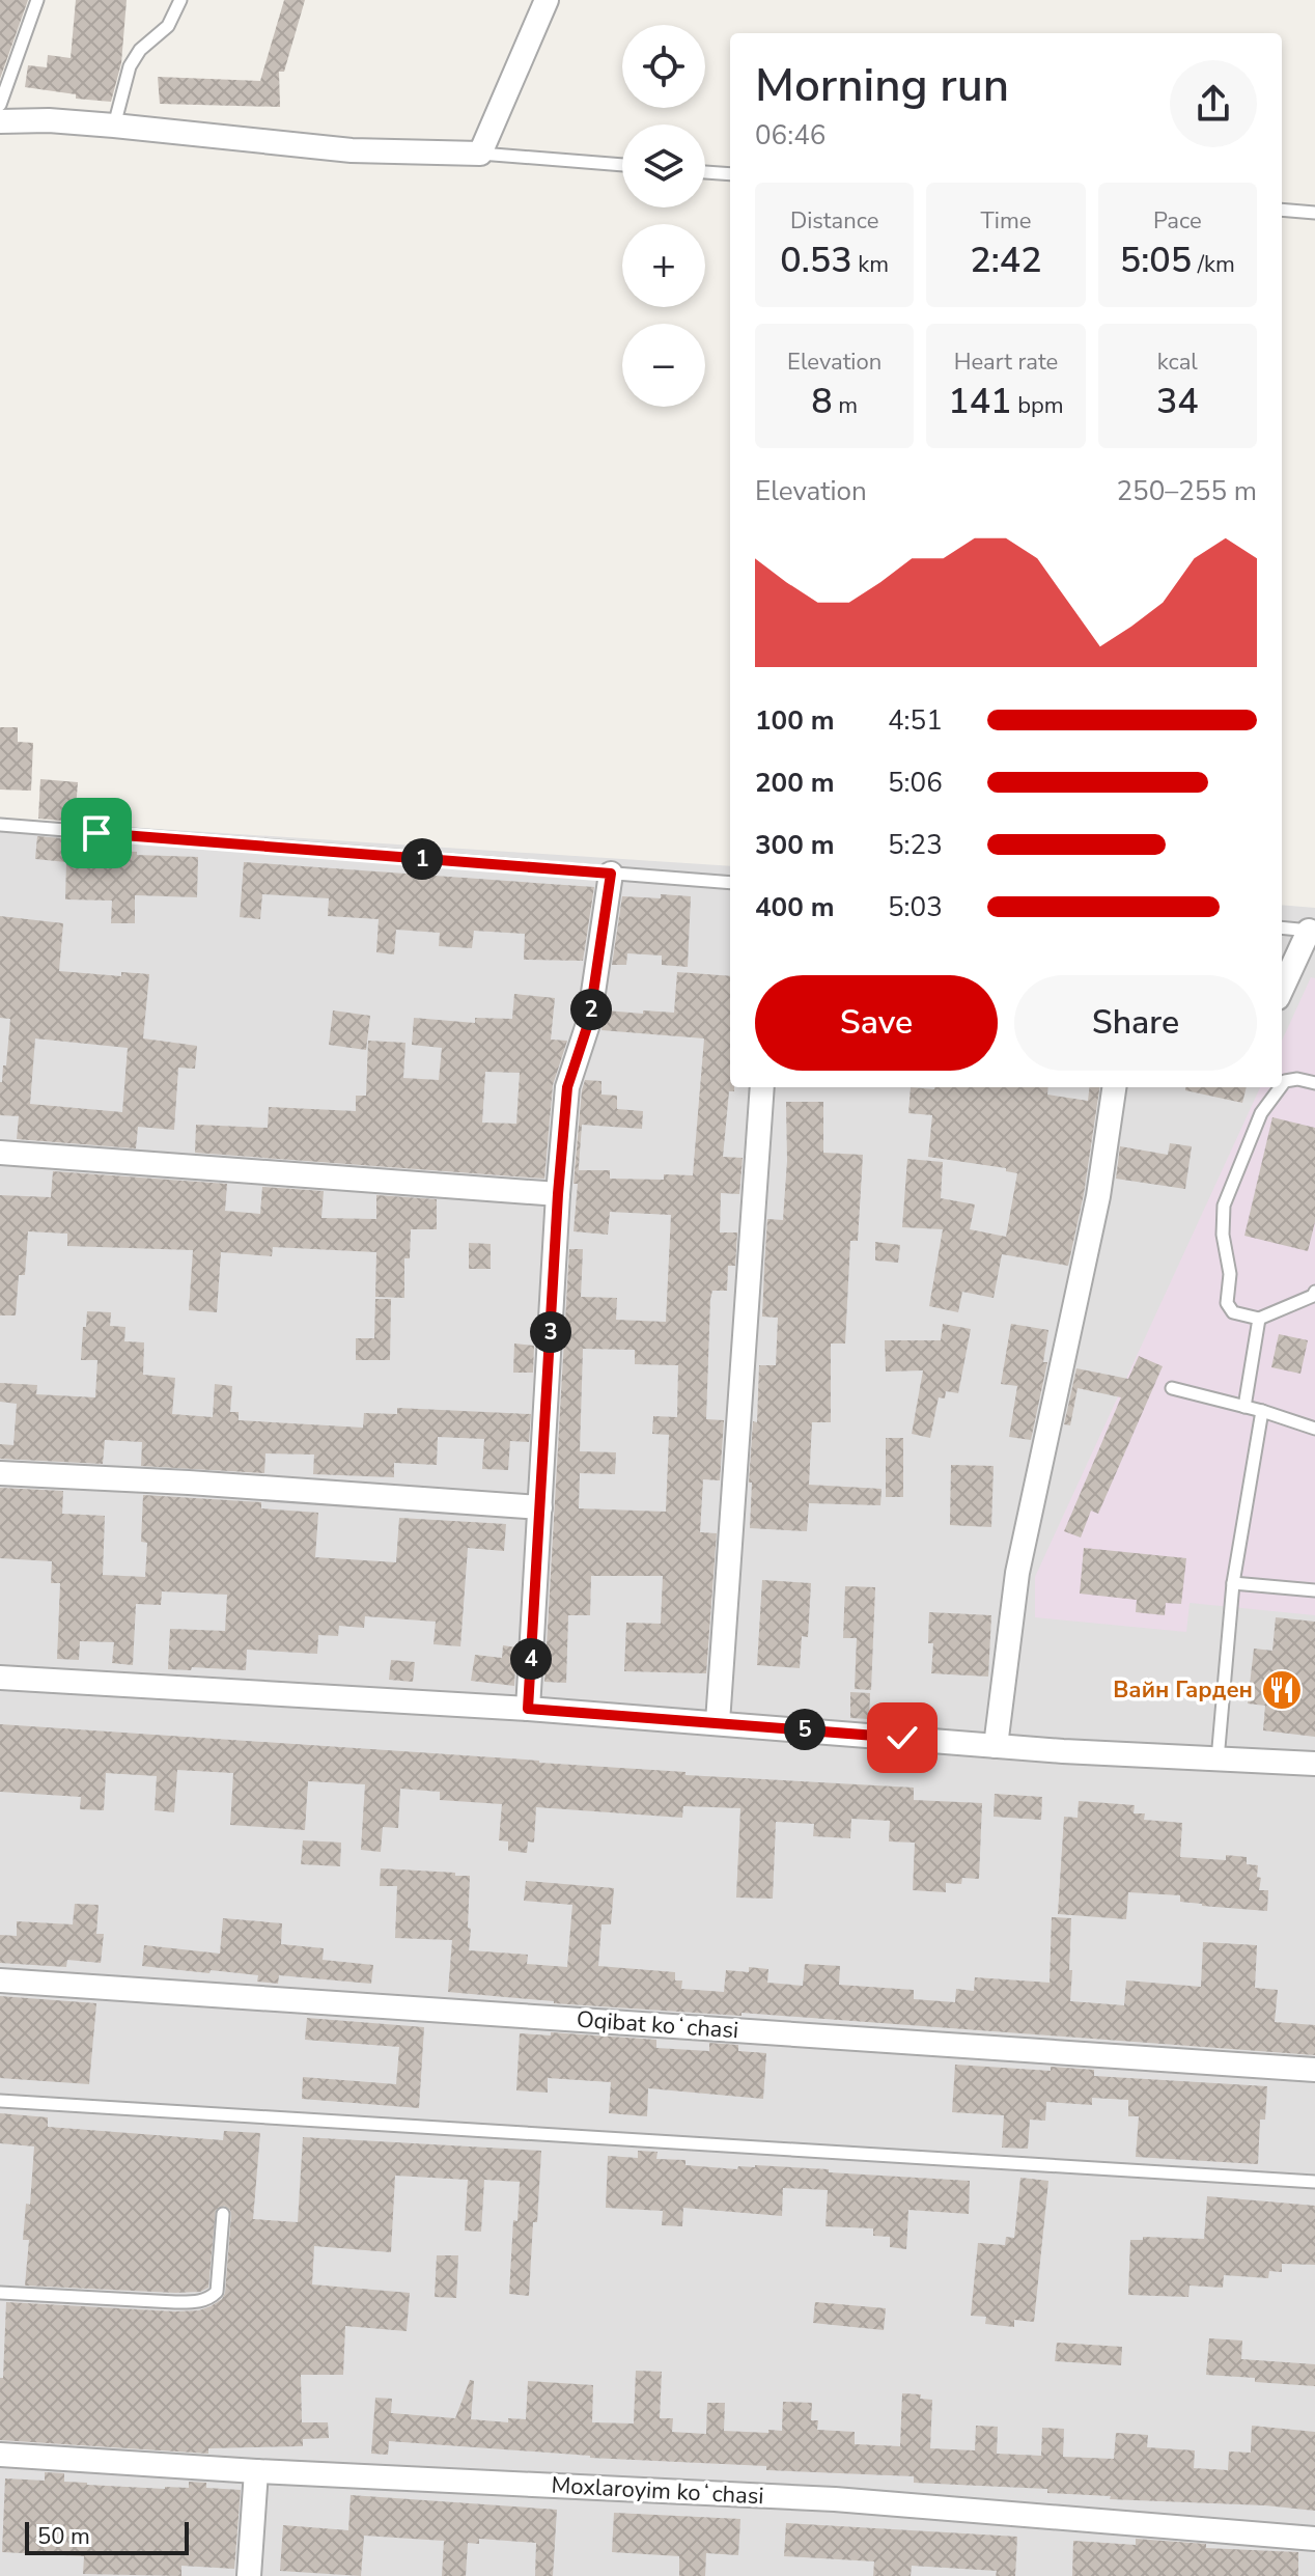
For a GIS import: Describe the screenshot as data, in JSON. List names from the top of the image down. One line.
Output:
{"streets":{"street":["Oqibat koʻchasi","Moxlaroyim koʻchasi"]},"places":{"restaurant":["Вайн Гарден"]},"scale_bar":"50 m","page":{"map_buttons":["+","−"],"heading":["Morning run","06:46"],"stats":[["Distance","0.53 km"],["Time","2:42"],["Pace","5:05 /km"],["Elevation","8 m"],["Heart rate","141 bpm"],["kcal","34"]],"chart":["Elevation","250–255 m"],"list":[{"name":"100 m","note":"4:51"},{"name":"200 m","note":"5:06"},{"name":"300 m","note":"5:23"},{"name":"400 m","note":"5:03"}],"pins":["1","2","3","4","5"],"buttons":["Save","Share"],"scale":"50 m"}}
